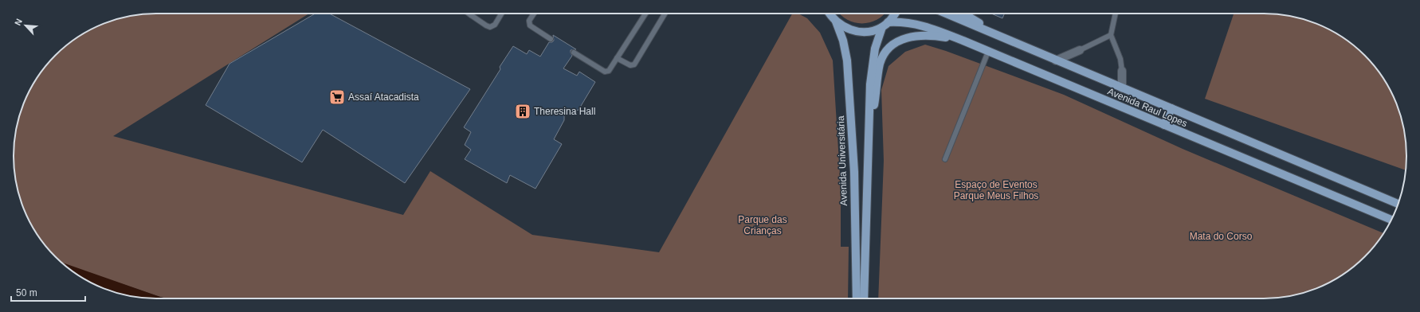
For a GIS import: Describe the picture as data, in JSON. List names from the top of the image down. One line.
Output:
{"streets":{"main road":["Avenida Raul Lopes","Avenida Universitária"]},"crossings":[["Avenida Raul Lopes","Avenida Universitária"]],"parks":["Espaço de Eventos Parque Meus Filhos","Parque das Crianças","Mata do Corso"],"places":{"supermarket":["Assaí Atacadista"],"building":["Theresina Hall"]},"scale_bar":"50 m","north":"top left"}
